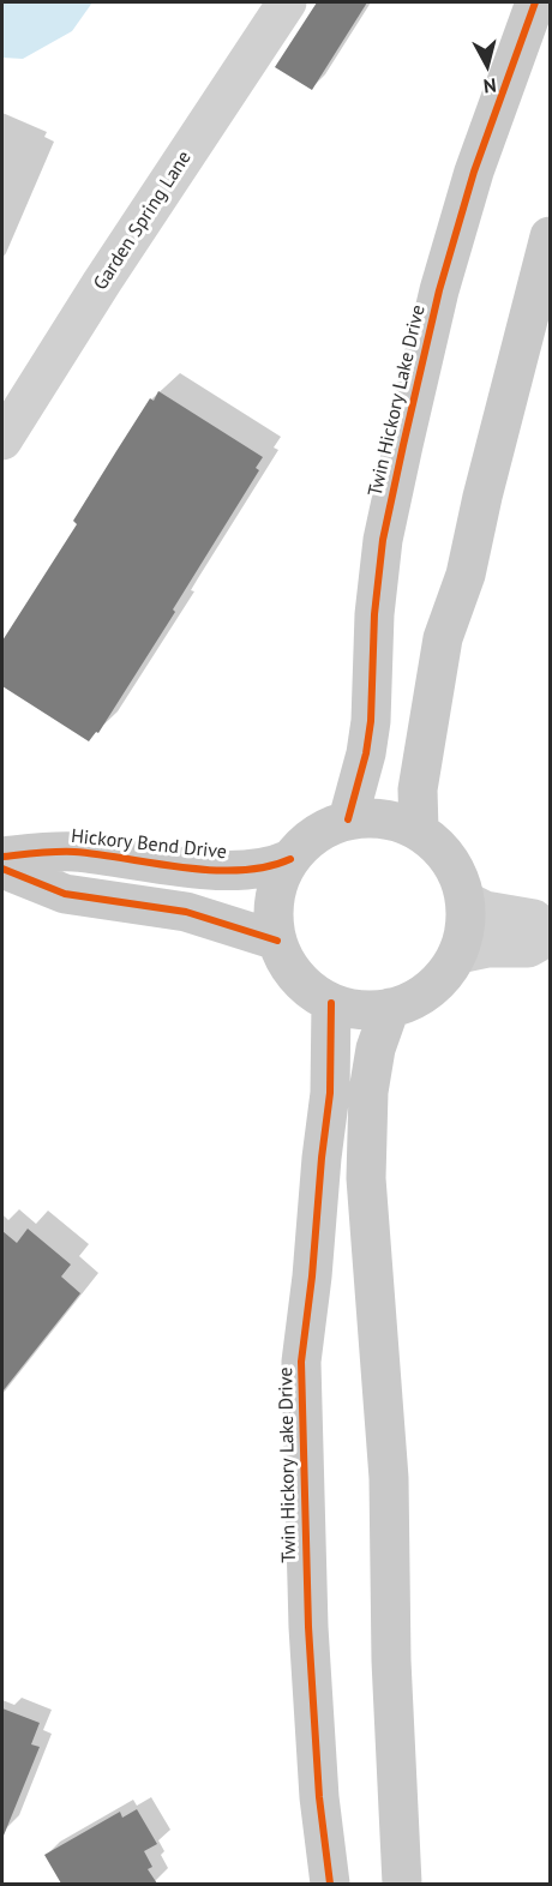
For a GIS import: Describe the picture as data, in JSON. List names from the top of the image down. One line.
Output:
{"streets":{"street":["Garden Spring Lane","Twin Hickory Lake Drive","Hickory Bend Drive"]},"crossings":[["Twin Hickory Lake Drive","Hickory Bend Drive"]],"north":"bottom"}
